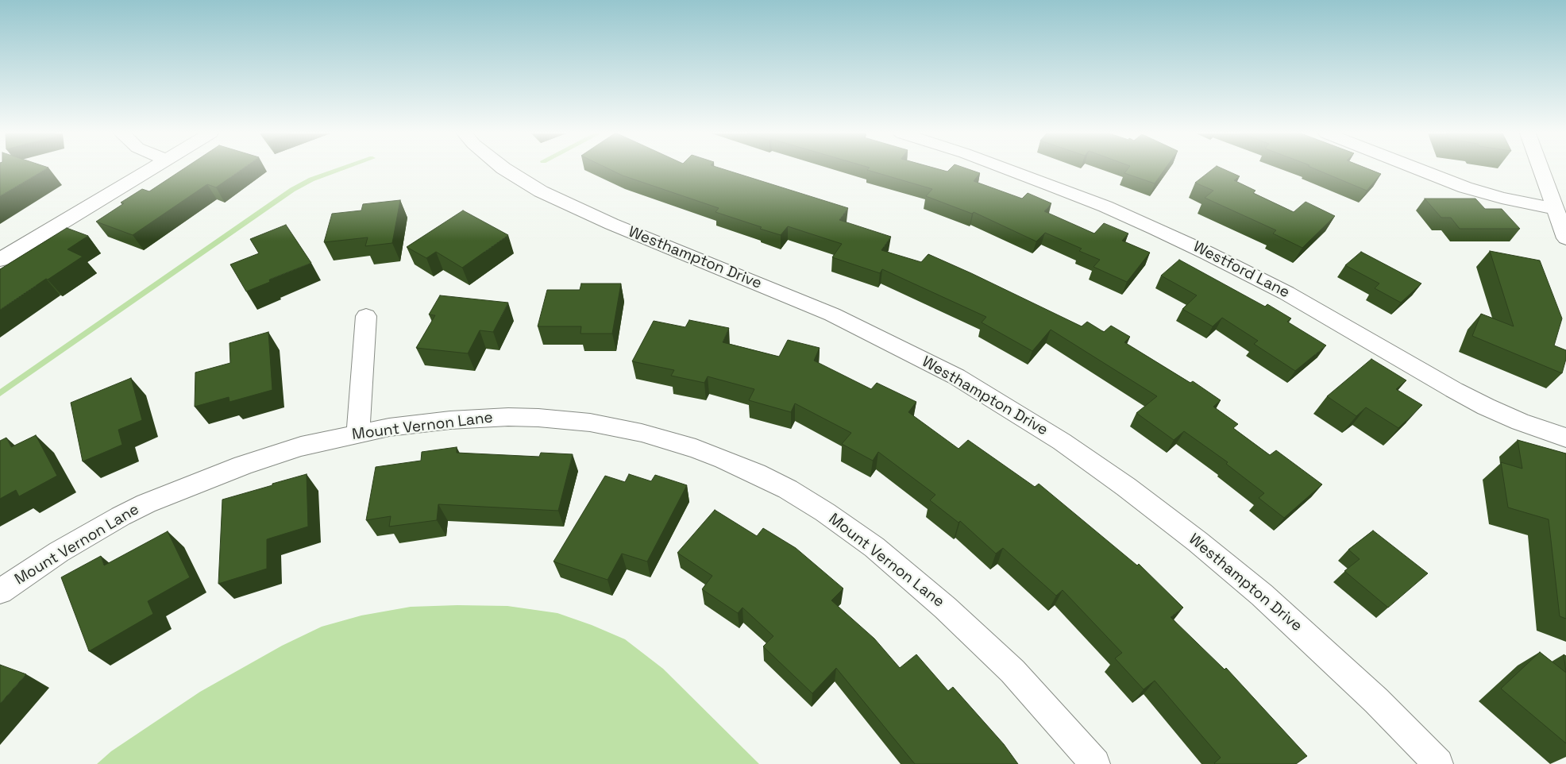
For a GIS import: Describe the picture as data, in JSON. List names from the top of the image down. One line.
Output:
{"streets":{"street":["Westhampton Drive","Westford Lane","Mount Vernon Lane"]}}
